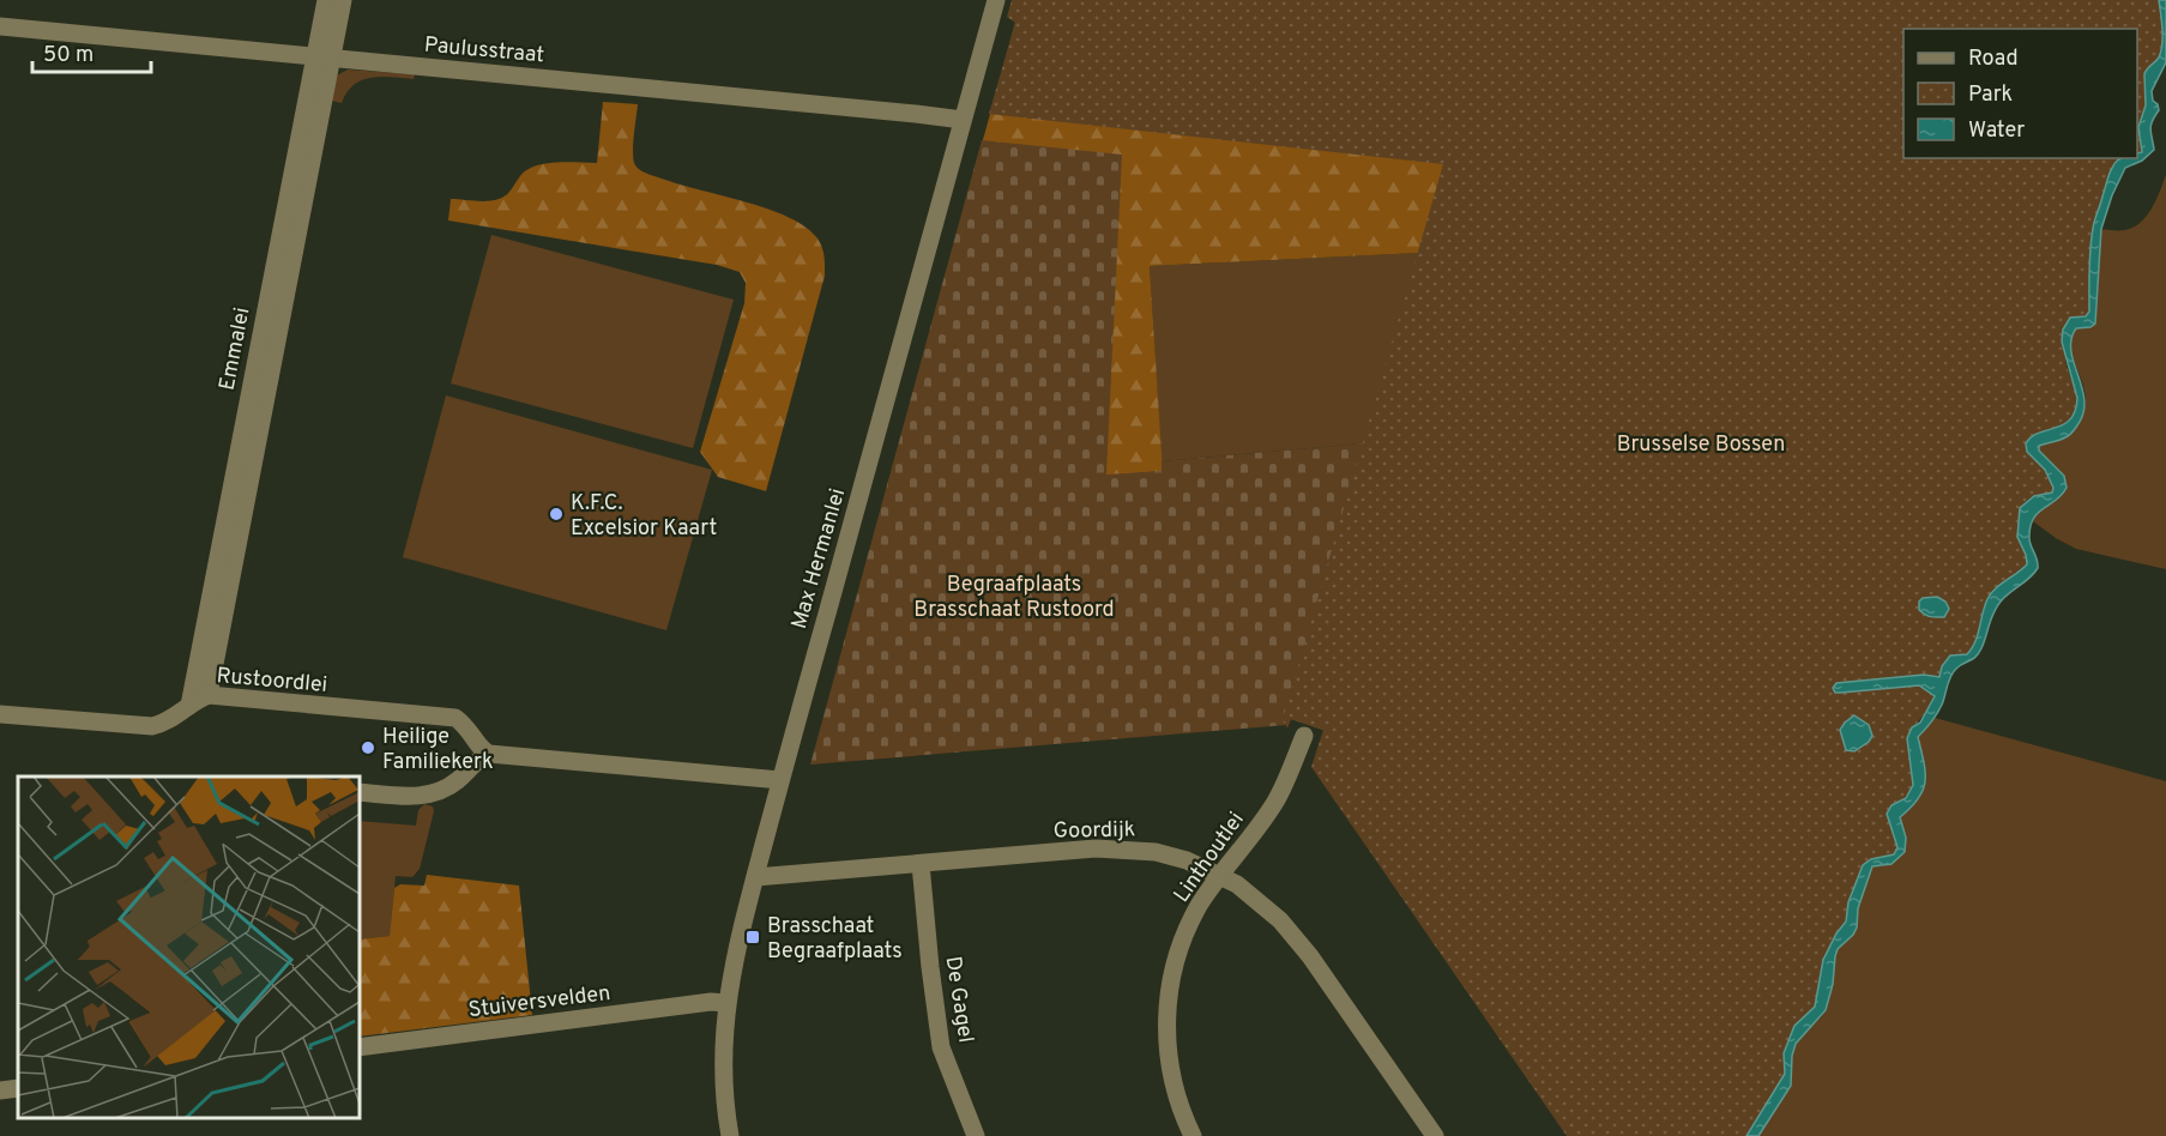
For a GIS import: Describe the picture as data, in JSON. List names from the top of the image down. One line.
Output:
{"streets":{"street":["Paulusstraat","Emmalei","Max Hermanlei","Rustoordlei","Goordijk","Linthoutlei","De Gagel","Stuiversvelden"]},"crossings":[["Paulusstraat","Emmalei"],["Paulusstraat","Max Hermanlei"],["Emmalei","Rustoordlei"],["Max Hermanlei","Goordijk"],["Max Hermanlei","Stuiversvelden"],["Goordijk","Linthoutlei"],["Goordijk","De Gagel"]],"parks":["Brusselse Bossen","Begraafplaats Brasschaat Rustoord"],"places":{"other":["K.F.C. Excelsior Kaart","Heilige Familiekerk"],"transit":["Brasschaat Begraafplaats"]},"legend":["Road","Park","Water"],"scale_bar":"50 m"}
